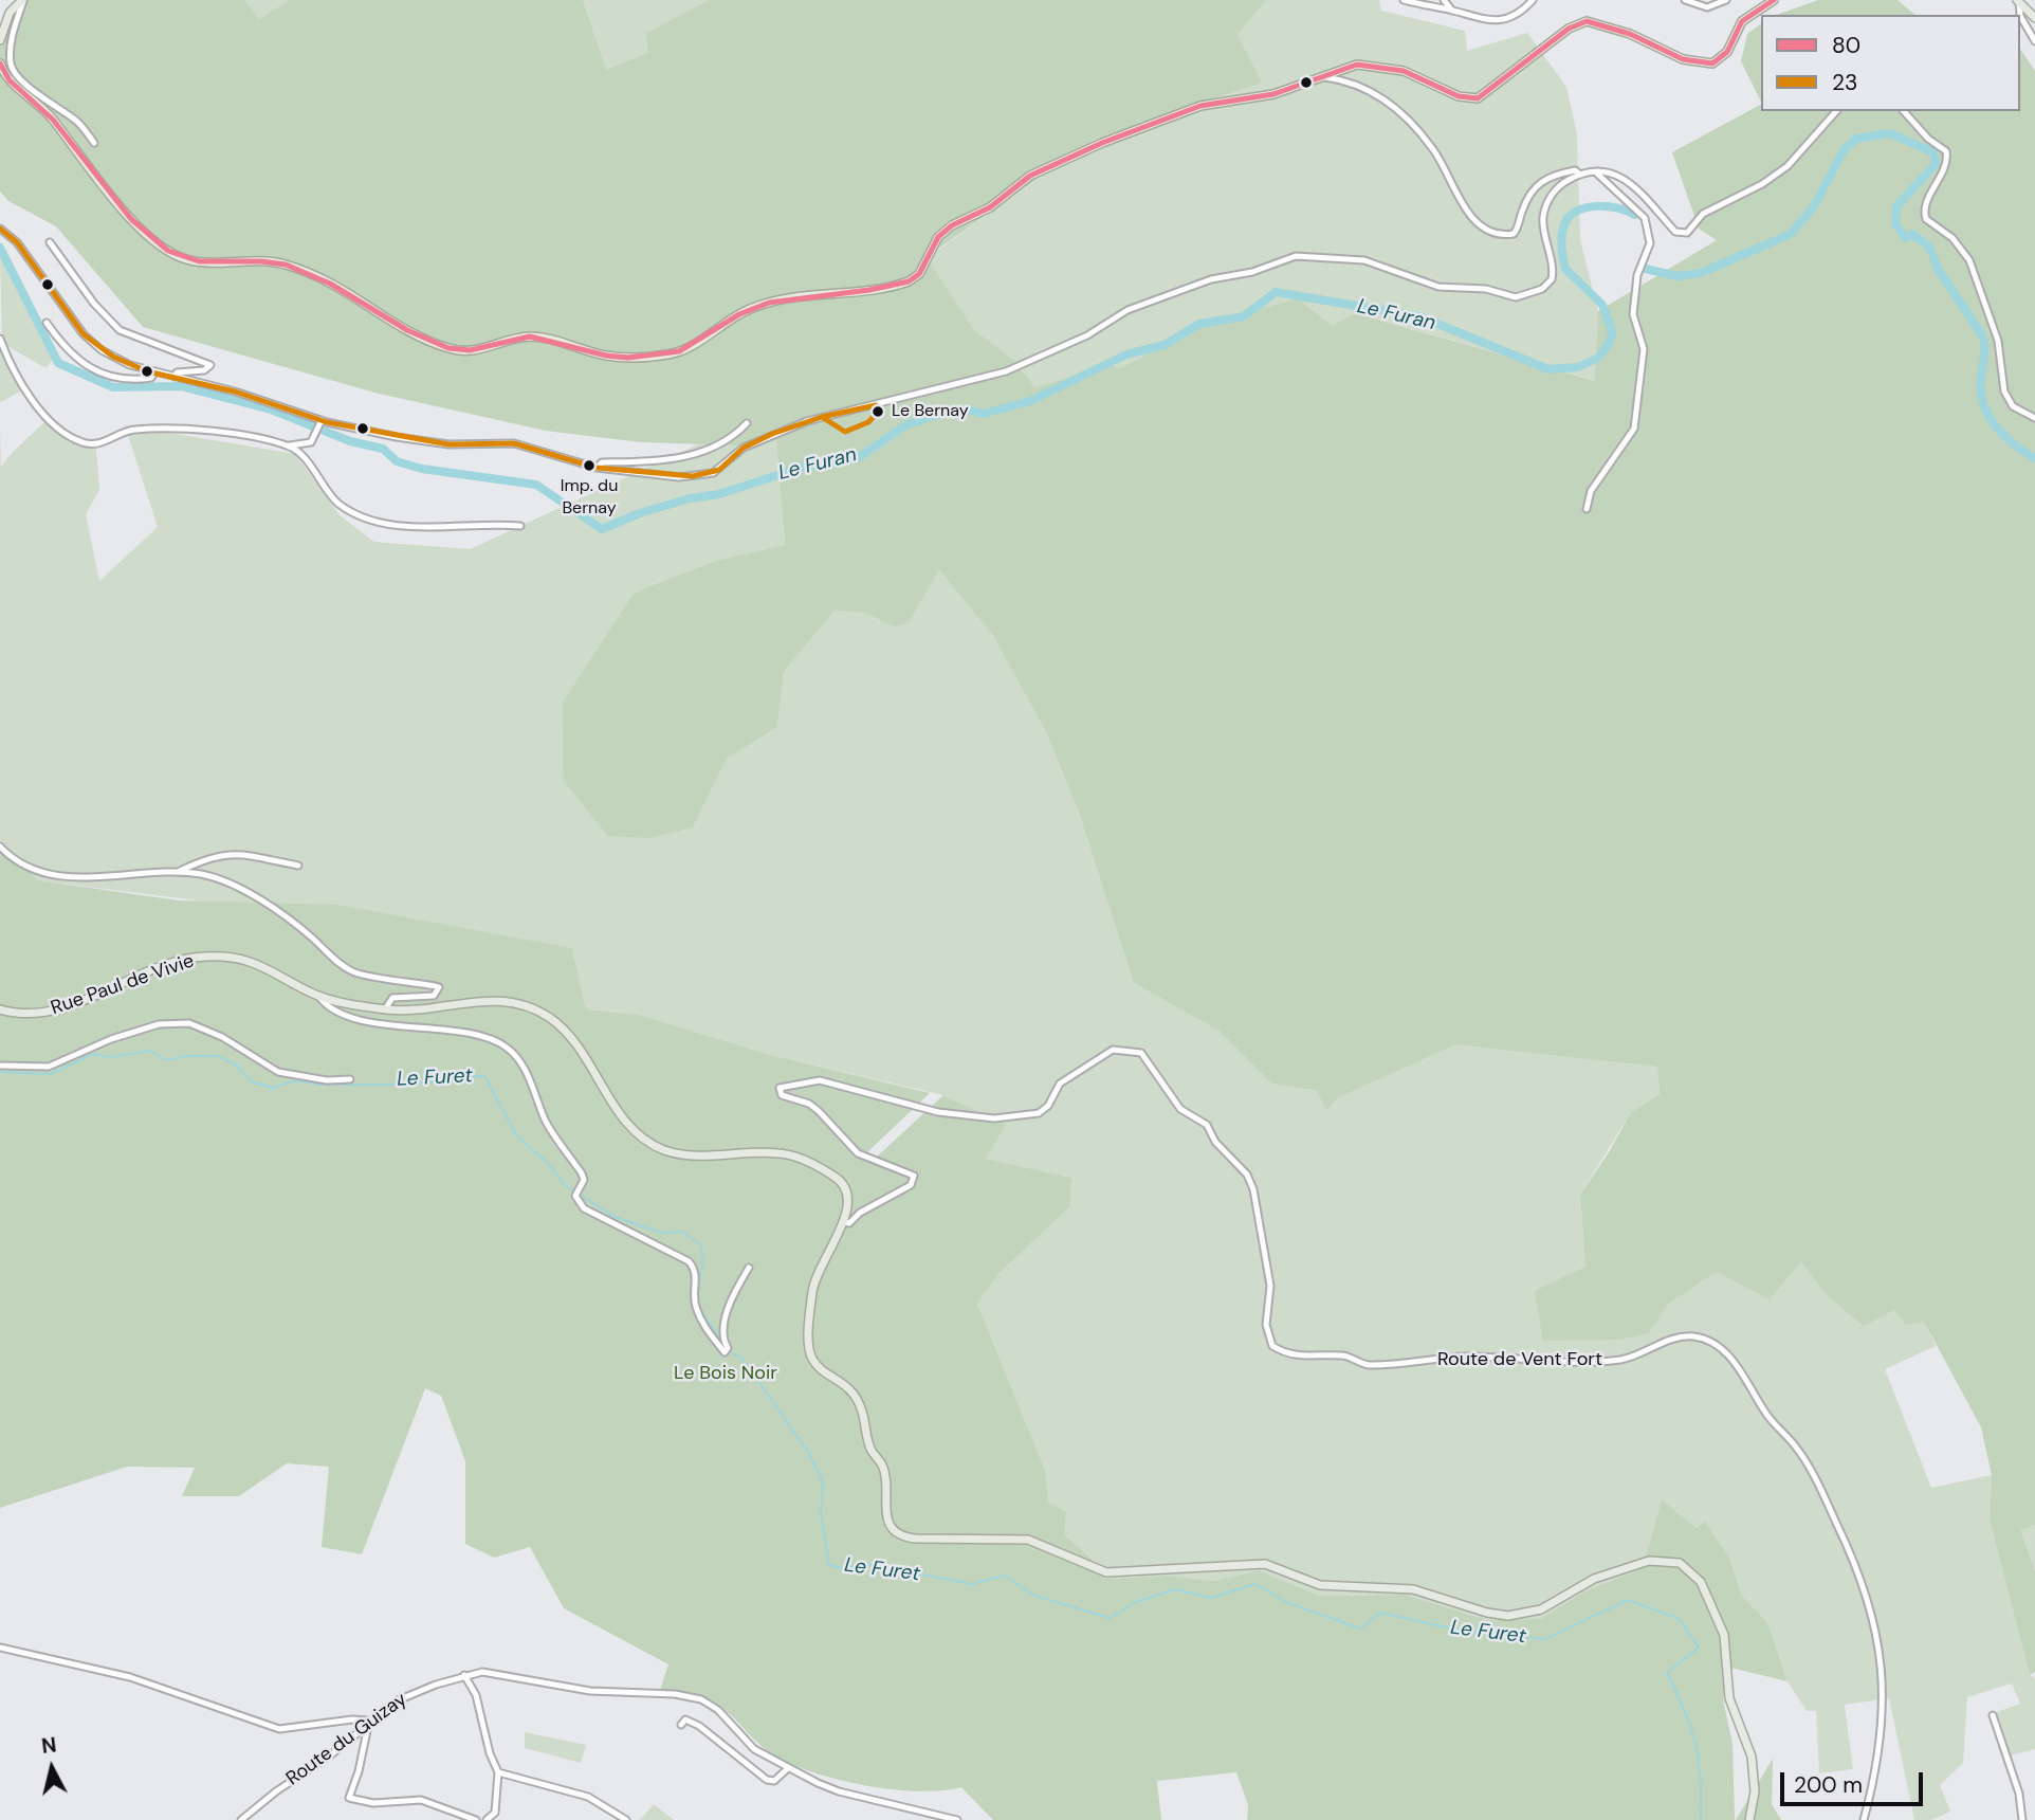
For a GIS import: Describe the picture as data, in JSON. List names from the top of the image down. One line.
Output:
{"streets":{"main road":["Rue Paul de Vivie"],"street":["Route de Vent Fort","Route du Guizay"]},"crossings":[["Rue Paul de Vivie","Route de Vent Fort"]],"water":["Le Furan","Le Furet"],"parks":["Le Bois Noir"],"places":["Le Bernay","Imp. du Bernay"],"lines":["transit line 80","transit line 23"],"legend":["80","23"],"scale_bar":"200 m","north":"top"}
